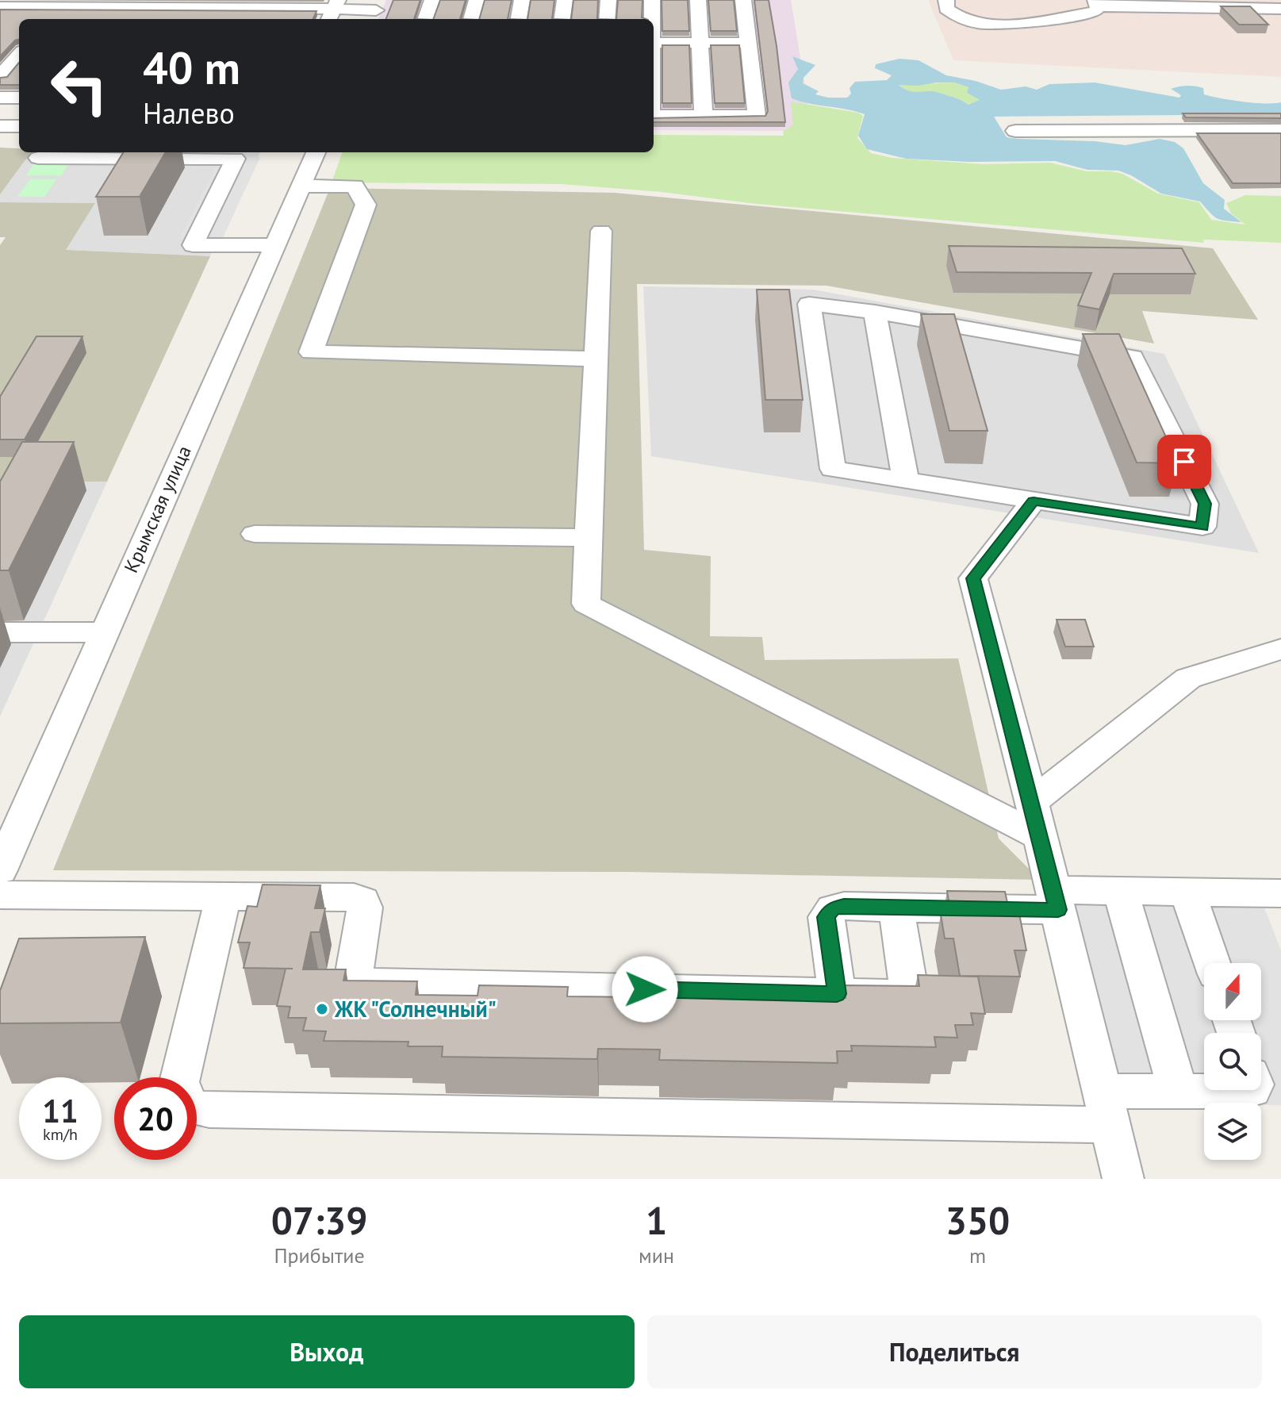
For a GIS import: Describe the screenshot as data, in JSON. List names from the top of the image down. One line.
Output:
{"streets":{"street":["Крымская улица"]},"places":["ЖК \"Солнечный\""],"north":"top","page":{"turn":["40 m","Налево"],"speed":"11 km/h","limit":"20","eta":["07:39","Прибытие","1","мин","350","m"],"buttons":["Выход","Поделиться"]}}
